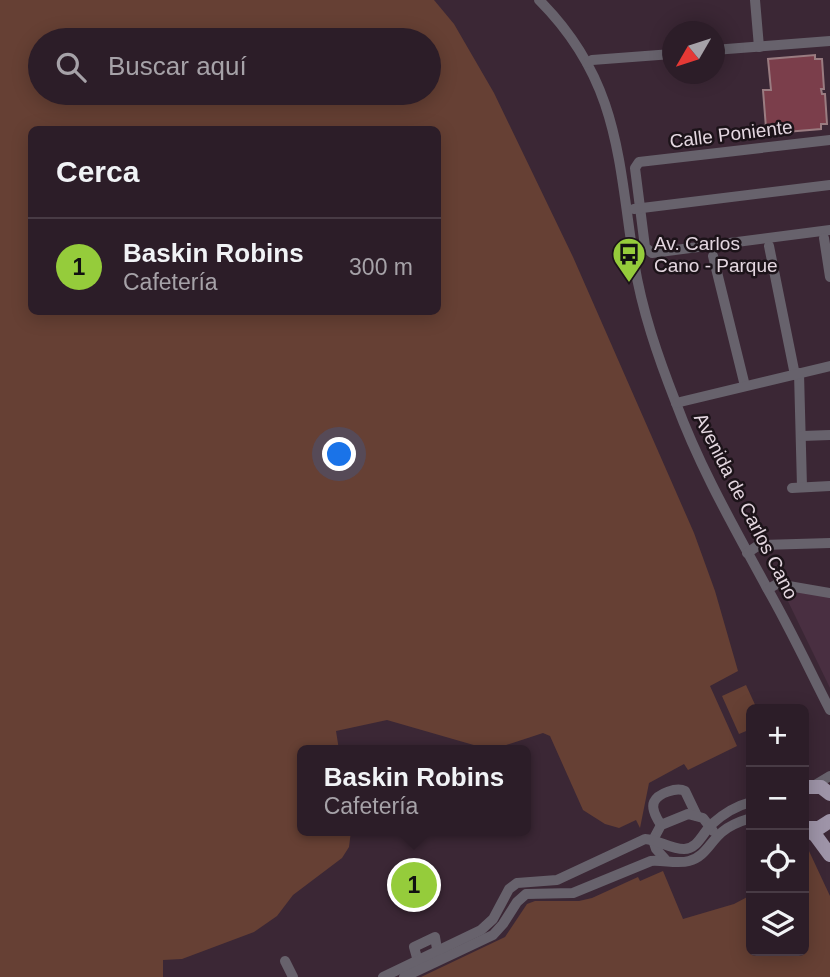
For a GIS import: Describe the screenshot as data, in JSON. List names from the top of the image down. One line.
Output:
{"streets":{"street":["Calle Poniente","Avenida de Carlos Cano"]},"places":{"bus stop":["Av. Carlos Cano - Parque"]},"north":"bottom left","page":{"search":"Buscar aquí","heading":"Cerca","list":[{"mark":"1","name":"Baskin Robins","note":"Cafetería","value":"300 m"}],"map_buttons":["+","−"],"popup":["Baskin Robins","Cafetería"],"pins":"1"}}
